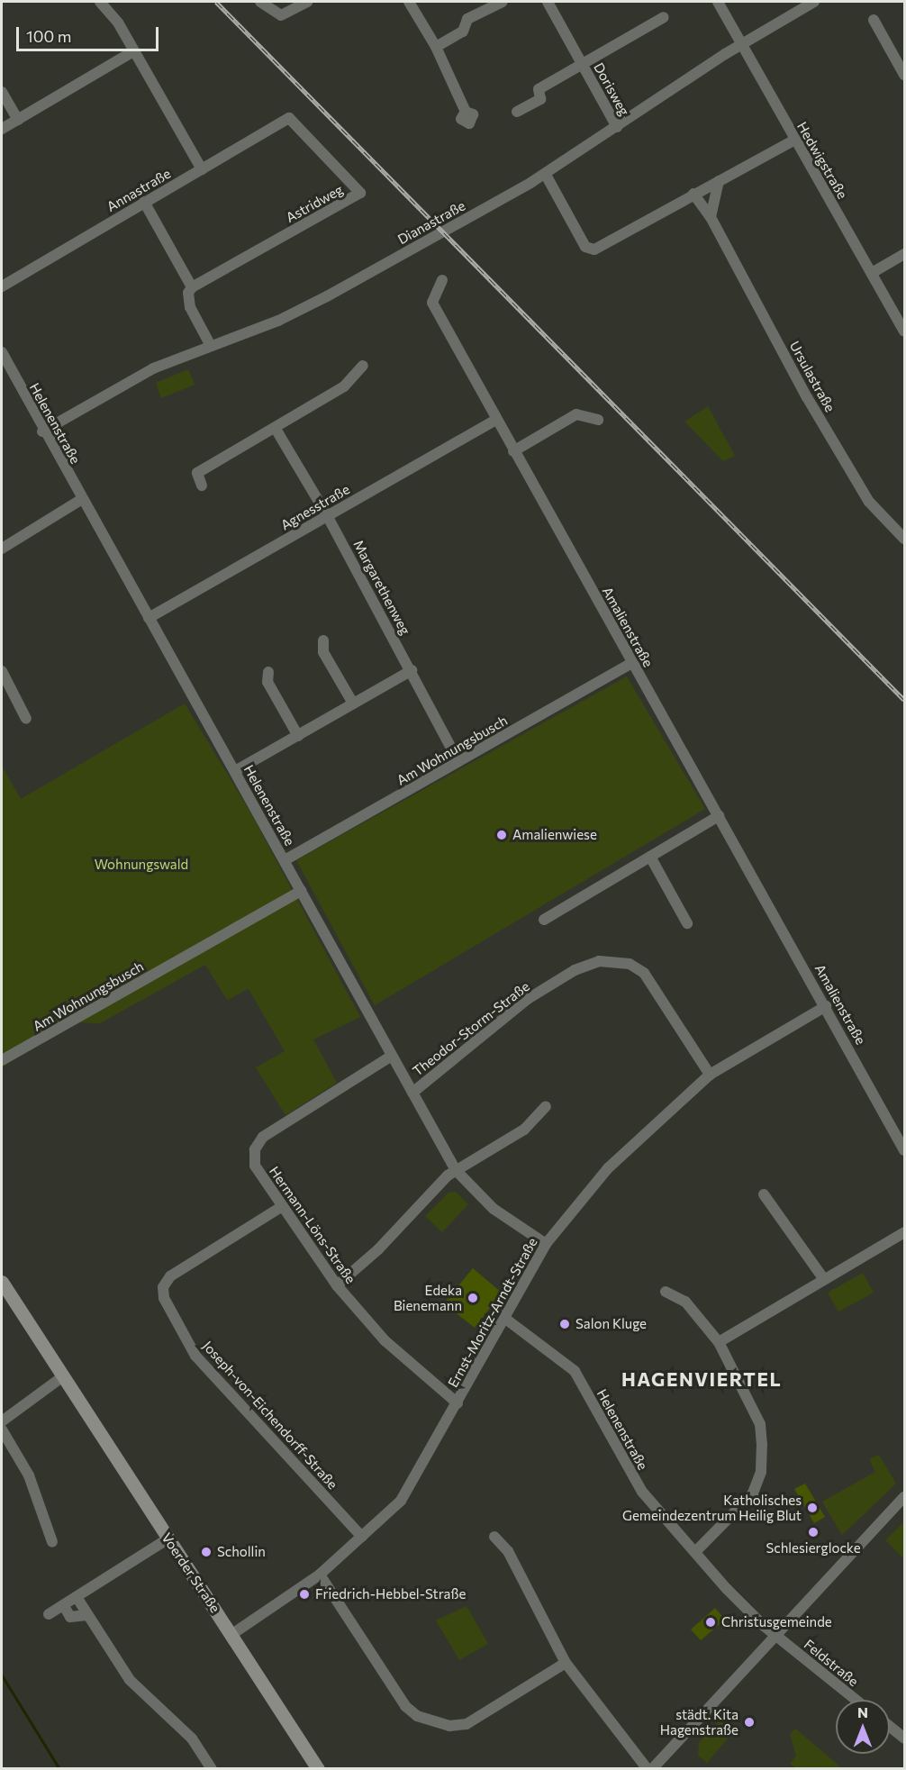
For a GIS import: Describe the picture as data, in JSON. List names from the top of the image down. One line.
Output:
{"streets":{"main road":["Voerder Straße"],"street":["Dorisweg","Hedwigstraße","Annastraße","Astridweg","Dianastraße","Ursulastraße","Helenenstraße","Agnesstraße","Margarethenweg","Amalienstraße","Am Wohnungsbusch","Theodor-Storm-Straße","Hermann-Löns-Straße","Ernst-Moritz-Arndt-Straße","Joseph-von-Eichendorff-Straße","Feldstraße"]},"crossings":[["Dorisweg","Dianastraße"],["Hedwigstraße","Dianastraße"],["Annastraße","Astridweg"],["Dianastraße","Helenenstraße"],["Helenenstraße","Agnesstraße"],["Helenenstraße","Am Wohnungsbusch"],["Helenenstraße","Theodor-Storm-Straße"],["Helenenstraße","Hermann-Löns-Straße"],["Helenenstraße","Ernst-Moritz-Arndt-Straße"],["Helenenstraße","Feldstraße"],["Agnesstraße","Margarethenweg"],["Agnesstraße","Amalienstraße"],["Margarethenweg","Am Wohnungsbusch"],["Amalienstraße","Am Wohnungsbusch"],["Amalienstraße","Ernst-Moritz-Arndt-Straße"],["Theodor-Storm-Straße","Ernst-Moritz-Arndt-Straße"],["Hermann-Löns-Straße","Ernst-Moritz-Arndt-Straße"],["Hermann-Löns-Straße","Joseph-von-Eichendorff-Straße"],["Ernst-Moritz-Arndt-Straße","Joseph-von-Eichendorff-Straße"],["Ernst-Moritz-Arndt-Straße","Voerder Straße"]],"districts":["HAGENVIERTEL"],"parks":["Wohnungswald"],"places":["Amalienwiese","Edeka Bienemann","Salon Kluge","Katholisches Gemeindezentrum Heilig Blut","Schlesierglocke","Schollin","Friedrich-Hebbel-Straße","Christusgemeinde","städt. Kita Hagenstraße"],"scale_bar":"100 m","north":"top"}
